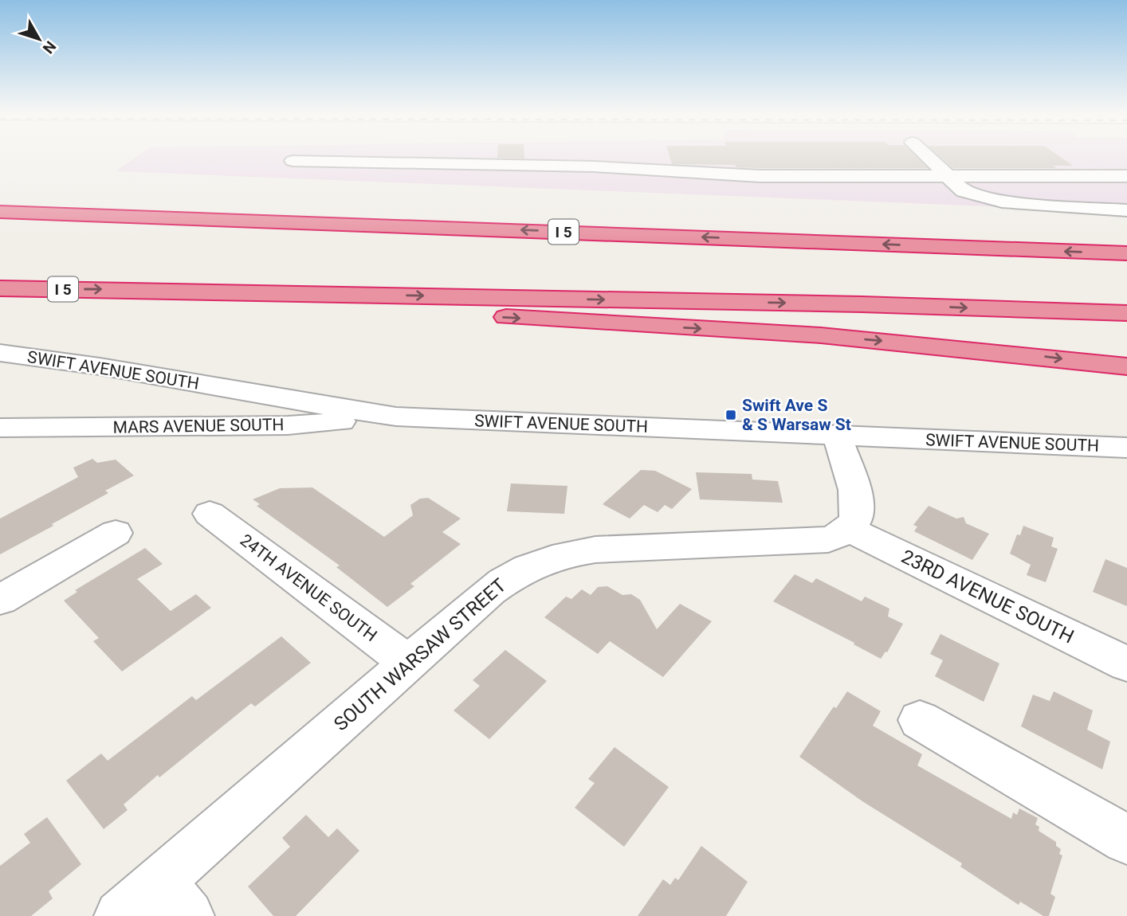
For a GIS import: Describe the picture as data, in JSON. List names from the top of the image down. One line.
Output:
{"streets":{"highway":["I 5"],"street":["SWIFT AVENUE SOUTH","MARS AVENUE SOUTH","24TH AVENUE SOUTH","23RD AVENUE SOUTH","SOUTH WARSAW STREET"]},"crossings":[["SWIFT AVENUE SOUTH","MARS AVENUE SOUTH"],["24TH AVENUE SOUTH","SOUTH WARSAW STREET"],["23RD AVENUE SOUTH","SOUTH WARSAW STREET"]],"places":{"transit":["Swift Ave S & S Warsaw St"]},"north":"bottom right"}
